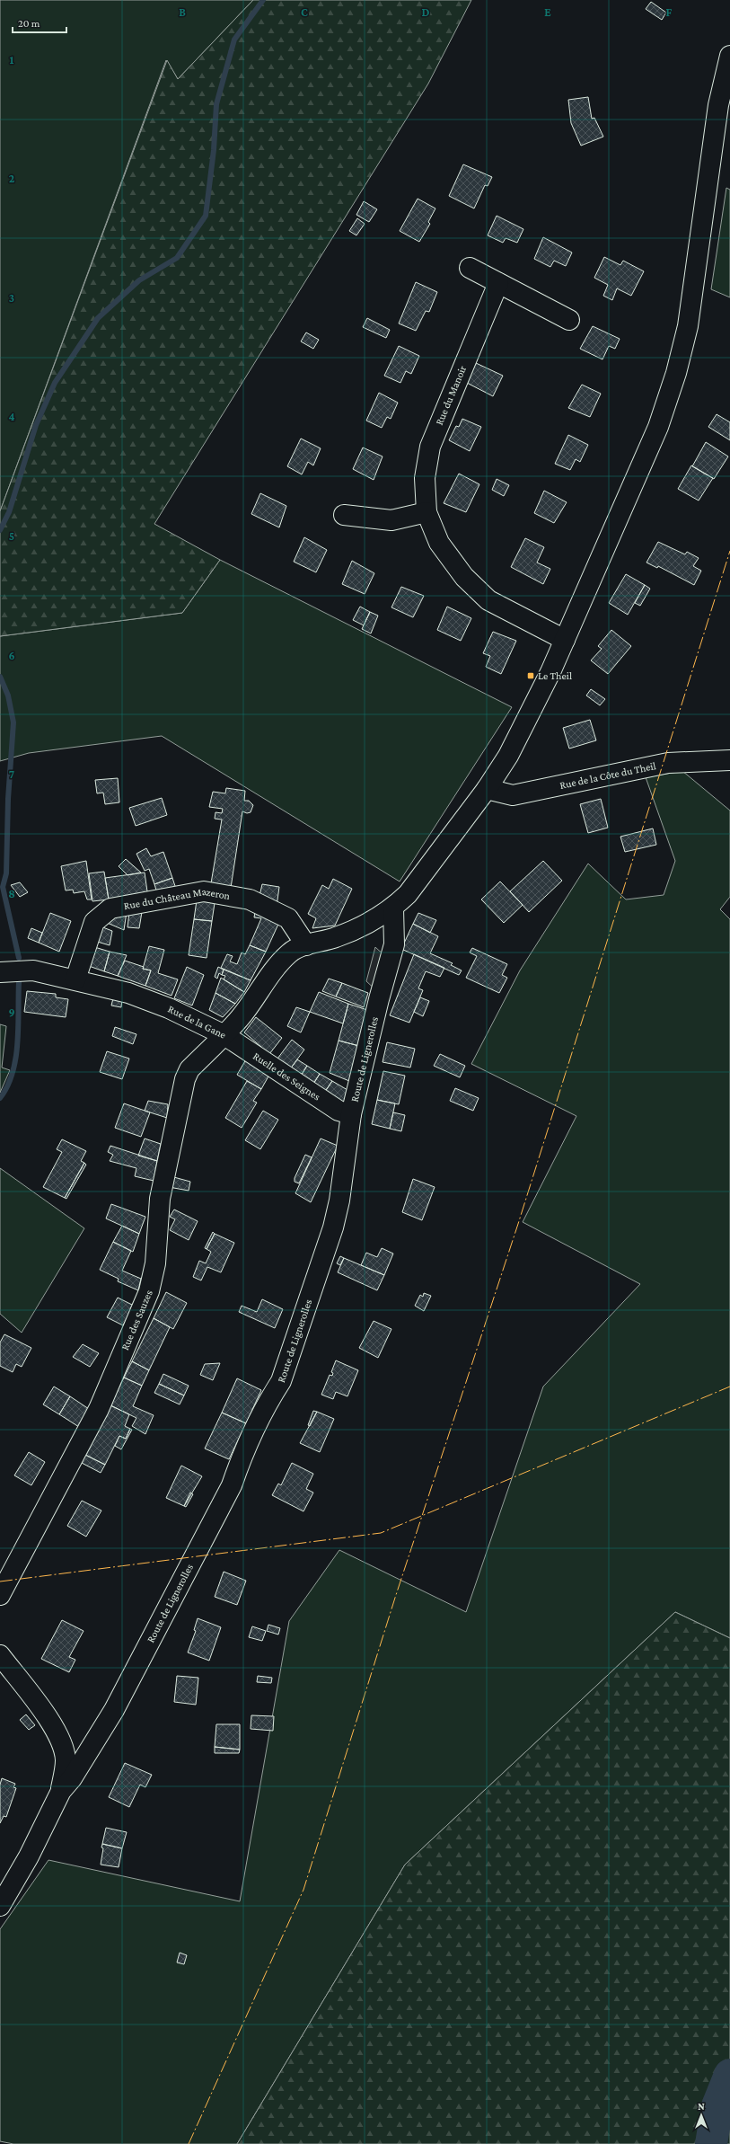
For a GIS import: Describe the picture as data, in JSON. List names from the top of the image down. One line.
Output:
{"streets":{"street":["Rue du Manoir","Rue de la Côte du Theil","Rue du Château Mazeron","Rue de la Gane","Route de Lignerolles","Ruelle des Seignes","Rue des Sauzes"]},"crossings":[["Rue du Manoir","Rue de la Gane"],["Rue de la Côte du Theil","Rue de la Gane"],["Rue du Château Mazeron","Rue de la Gane"],["Rue de la Gane","Route de Lignerolles"],["Rue de la Gane","Ruelle des Seignes"],["Rue de la Gane","Rue des Sauzes"],["Route de Lignerolles","Ruelle des Seignes"],["Ruelle des Seignes","Rue des Sauzes"]],"places":{"transit":["Le Theil"]},"scale_bar":"20 m","north":"top","grid":{"columns":["B","C","D","E","F"],"rows":["1","2","3","4","5","6","7","8","9"]}}
